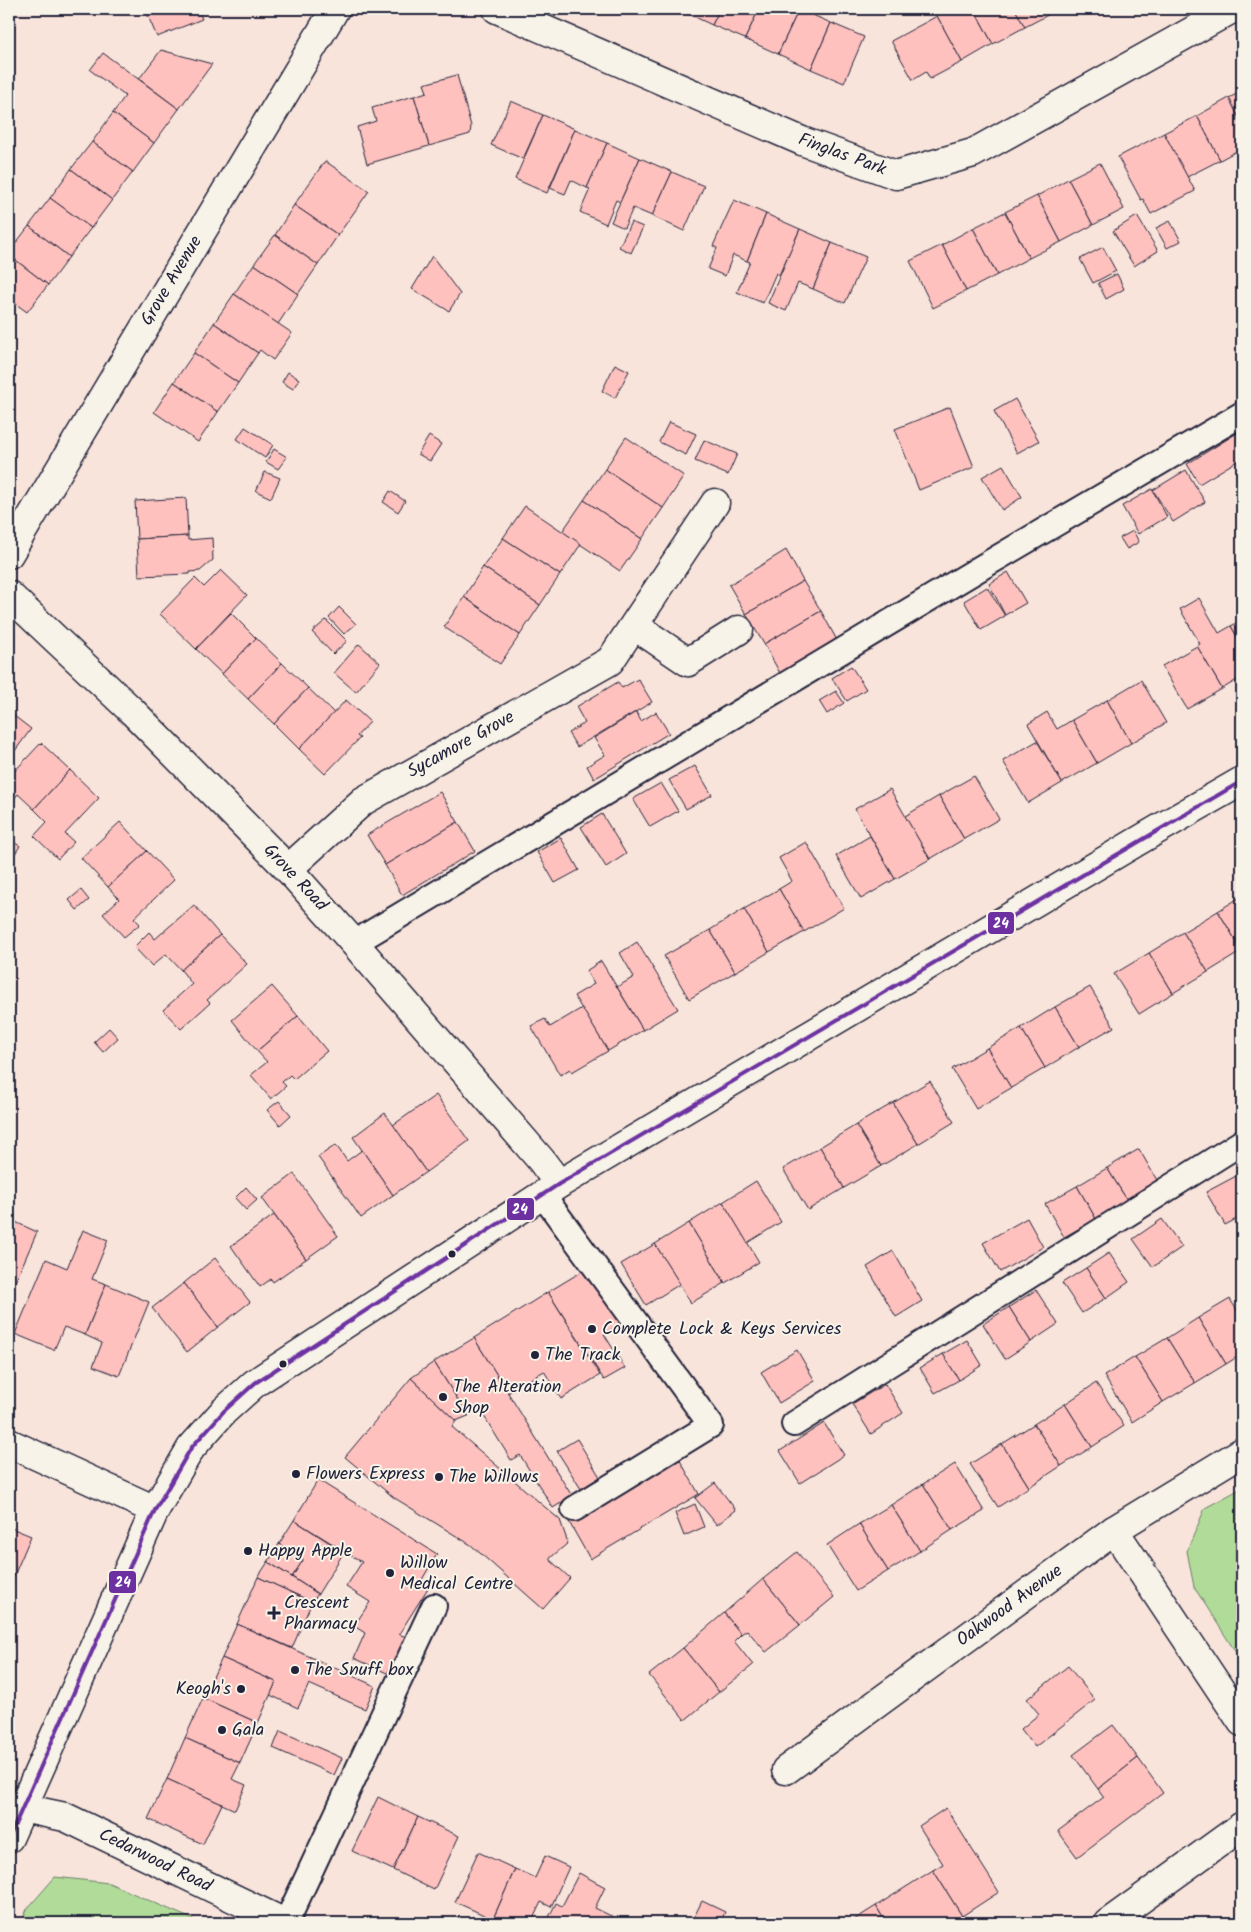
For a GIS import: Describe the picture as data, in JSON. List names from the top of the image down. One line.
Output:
{"streets":{"street":["Finglas Park","Grove Avenue","Sycamore Grove","Grove Road","Oakwood Avenue","Cedarwood Road"]},"crossings":[["Sycamore Grove","Grove Road"]],"places":{"other":["Complete Lock & Keys Services","The Track","The Alteration Shop","Flowers Express","The Willows","Happy Apple","Willow Medical Centre","The Snuff box","Keogh's","Gala"],"health":["Crescent Pharmacy"]},"lines":["transit line 24"]}
